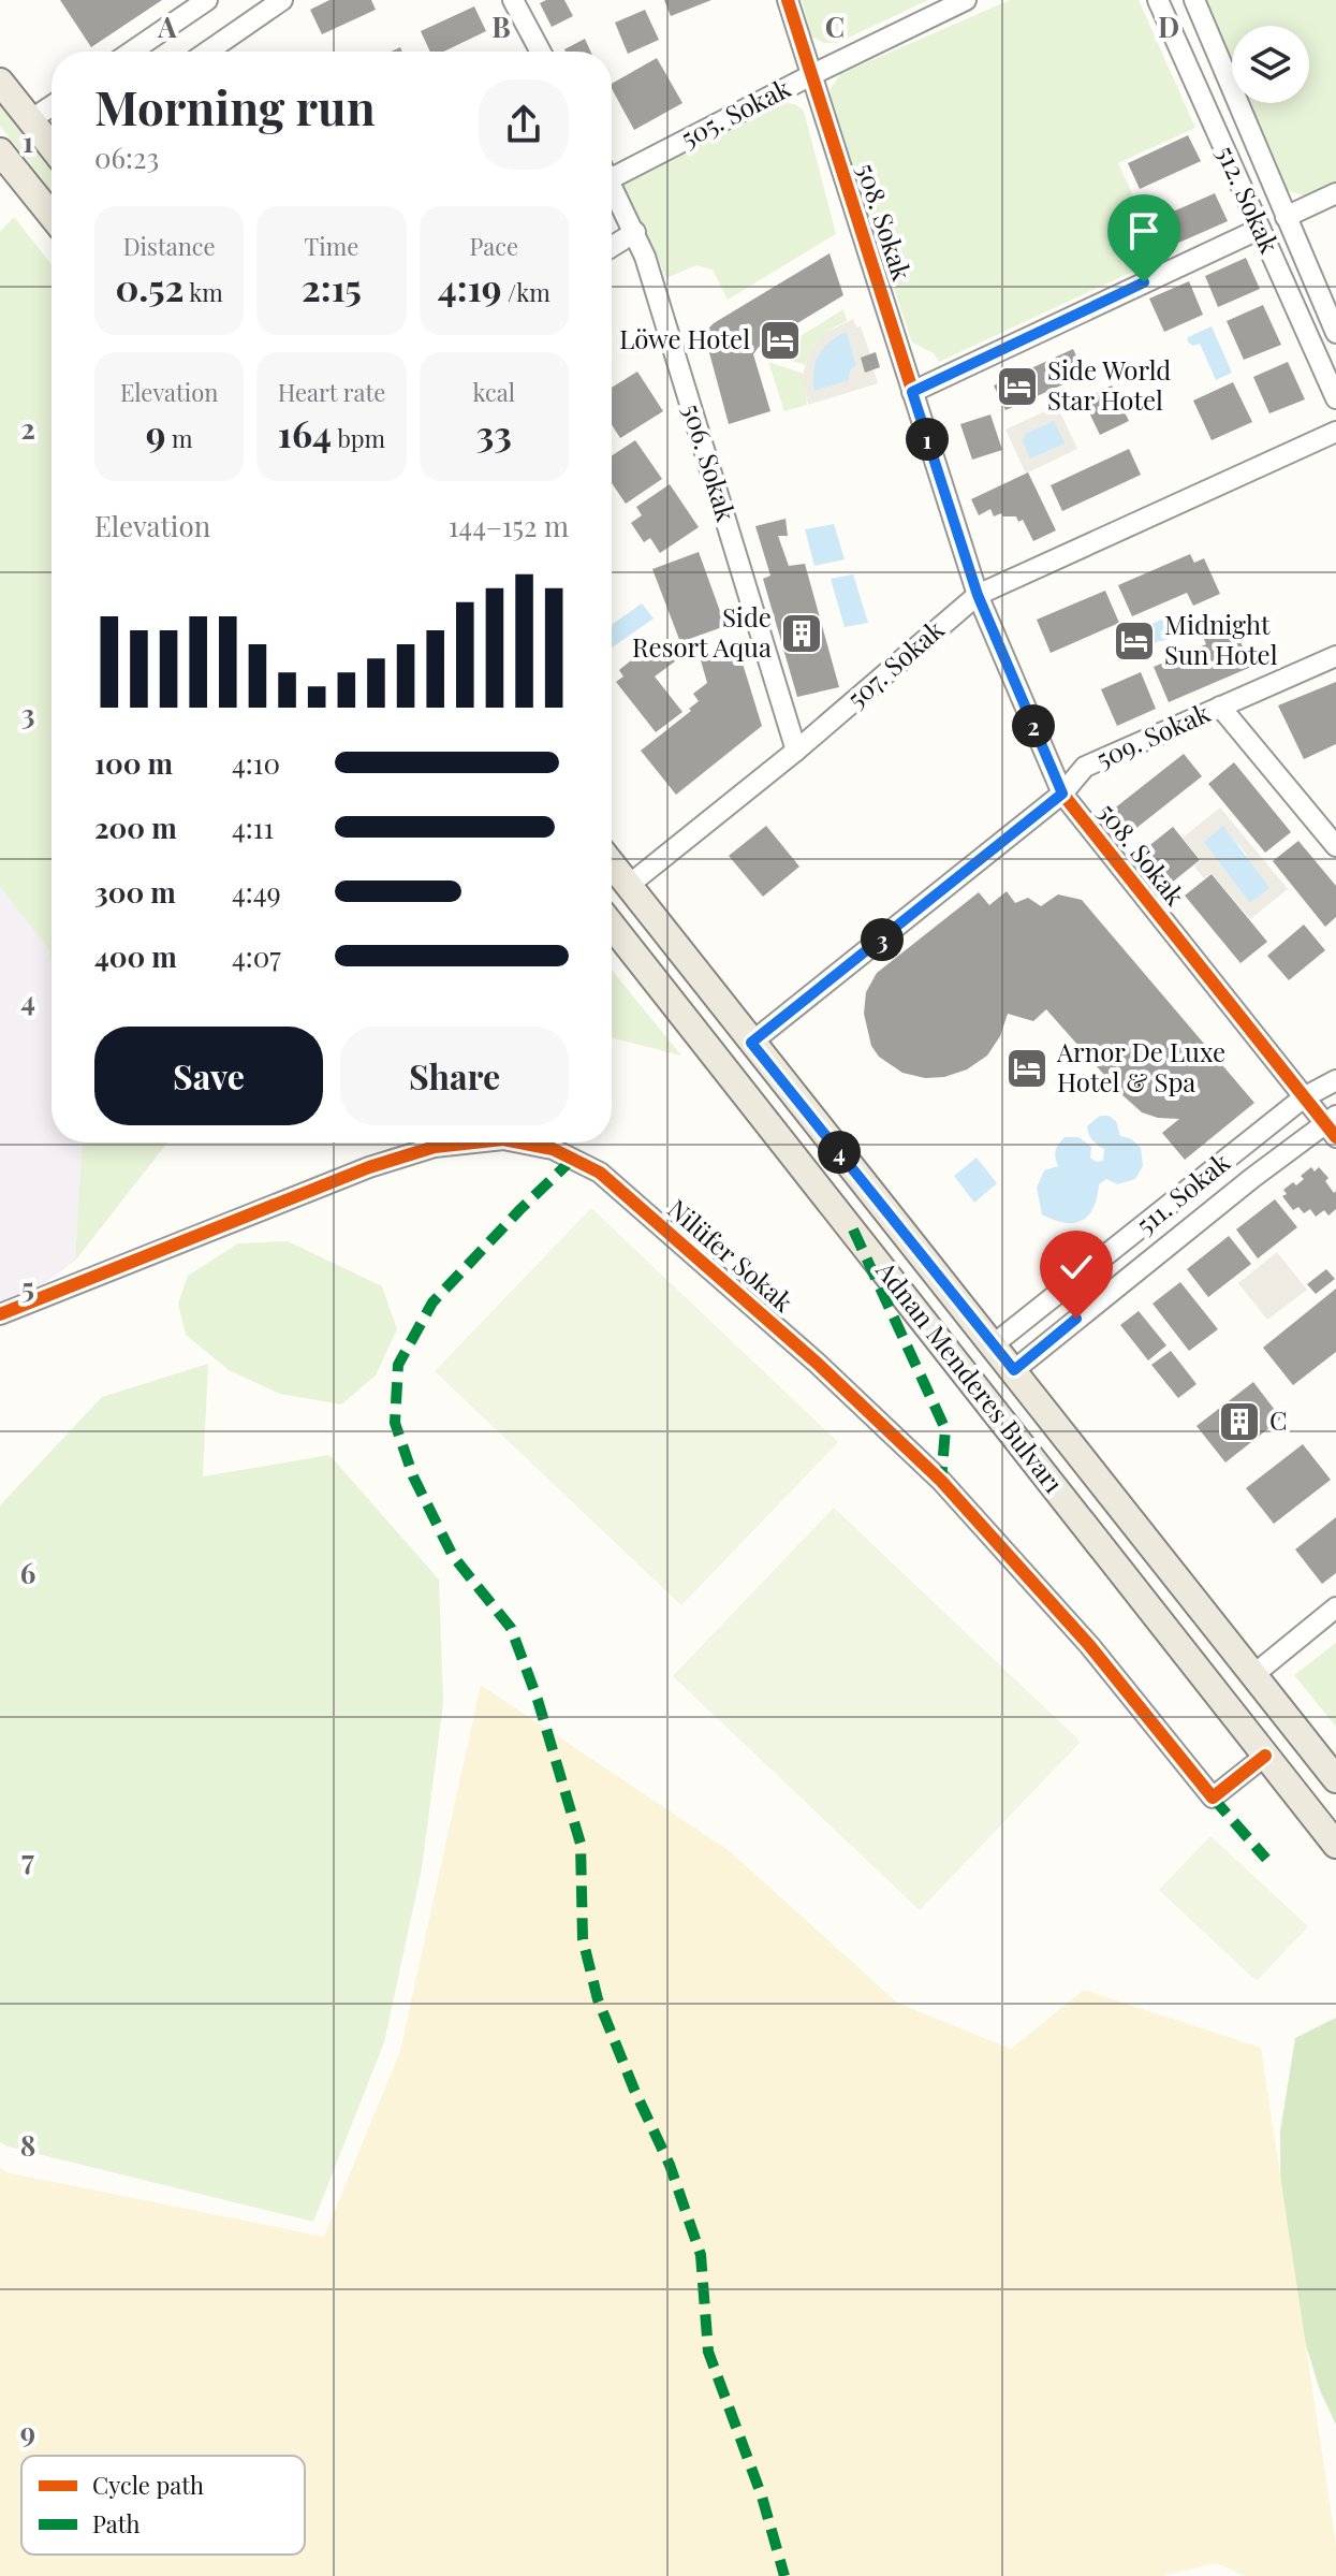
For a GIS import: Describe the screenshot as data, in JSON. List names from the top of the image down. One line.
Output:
{"streets":{"main road":["Adnan Menderes Bulvarı"],"street":["505. Sokak","512. Sokak","508. Sokak","506. Sokak","507. Sokak","509. Sokak","511. Sokak","Nilüfer Sokak"]},"crossings":[["505. Sokak","508. Sokak"],["508. Sokak","507. Sokak"],["508. Sokak","509. Sokak"],["508. Sokak","511. Sokak"],["506. Sokak","507. Sokak"],["507. Sokak","Adnan Menderes Bulvarı"],["509. Sokak","Adnan Menderes Bulvarı"],["511. Sokak","Adnan Menderes Bulvarı"],["Nilüfer Sokak","Adnan Menderes Bulvarı"]],"places":{"hotel":["Löwe Hotel","Side World Star Hotel","Midnight Sun Hotel","Arnor De Luxe Hotel & Spa"],"building":["Side Resort Aqua","C"]},"legend":["Cycle path","Path"],"page":{"heading":["Morning run","06:23"],"stats":[["Distance","0.52 km"],["Time","2:15"],["Pace","4:19 /km"],["Elevation","9 m"],["Heart rate","164 bpm"],["kcal","33"]],"pins":["1","2","3","4"],"chart":["Elevation","144–152 m"],"list":[{"name":"100 m","note":"4:10"},{"name":"200 m","note":"4:11"},{"name":"300 m","note":"4:49"},{"name":"400 m","note":"4:07"}],"buttons":["Save","Share"]},"grid":{"columns":["A","B","C","D"],"rows":["1","2","3","4","5","6","7","8","9"]}}
